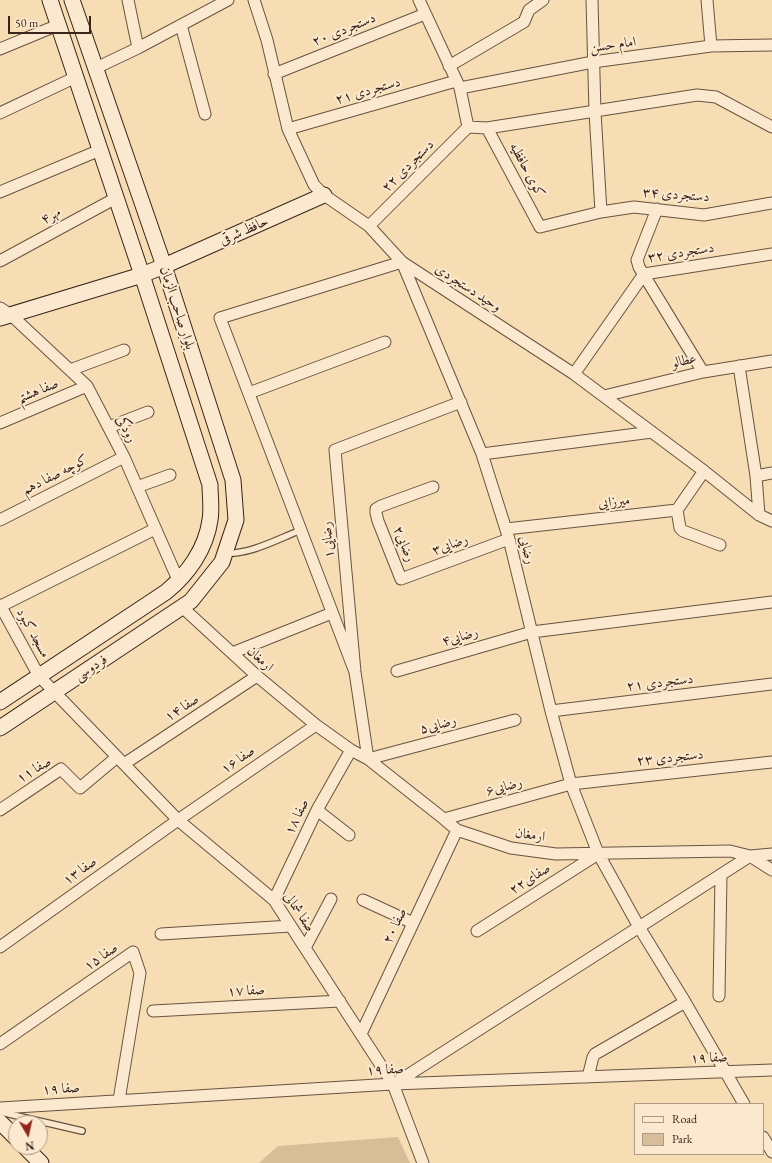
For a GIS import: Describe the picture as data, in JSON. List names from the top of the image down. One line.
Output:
{"streets":{"main road":["حافظ شرقی","بلوار صاحب الزمان","فردوسی"],"street":["دستجردی ۲۰","امام حسن","دستجردی ۲۱","دستجردی ۲۲","کوی حافظیه","دستجردی ۳۴","مهر۴","دستجردی ۳۲","وحید دستجردی","عطالو","صفا هشتم","رودکی","کوچه صفا دهم","میرزایی","رضایی۱","رضایی۲","رضایی۳","رضایی","مسجد کبود","رضایی۴","ارمغان","صفا ۱۴","رضایی۵","دستجردی ۲۳","صفا ۱۶","صفا ۱۱","رضایی۶","صفا ۱۸","صفا ۱۳","صفای۲۲","صفا شمالی","صفا ۲۰","صفا ۱۵","صفا ۱۷","صفا ۱۹"]},"crossings":[["دستجردی ۲۰","وحید دستجردی"],["امام حسن","دستجردی ۲۱"],["دستجردی ۲۱","وحید دستجردی"],["دستجردی ۲۱","رضایی"],["دستجردی ۲۲","وحید دستجردی"],["کوی حافظیه","دستجردی ۳۴"],["مهر۴","بلوار صاحب الزمان"],["حافظ شرقی","وحید دستجردی"],["حافظ شرقی","بلوار صاحب الزمان"],["دستجردی ۳۲","وحید دستجردی"],["وحید دستجردی","عطالو"],["وحید دستجردی","رضایی"],["بلوار صاحب الزمان","رودکی"],["بلوار صاحب الزمان","ارمغان"],["بلوار صاحب الزمان","فردوسی"],["صفا هشتم","رودکی"],["رودکی","کوچه صفا دهم"],["رودکی","فردوسی"],["میرزایی","رضایی۳"],["میرزایی","رضایی"],["رضایی۱","رضایی"],["رضایی۱","ارمغان"],["رضایی۱","رضایی۵"],["رضایی۲","رضایی۳"],["رضایی۳","رضایی"],["رضایی","رضایی۴"],["رضایی","ارمغان"],["رضایی","دستجردی ۲۳"],["رضایی","رضایی۶"],["رضایی","صفای۲۲"],["مسجد کبود","فردوسی"],["مسجد کبود","صفا شمالی"],["ارمغان","فردوسی"],["ارمغان","صفا ۱۴"],["ارمغان","رضایی۵"],["ارمغان","صفا ۱۶"],["ارمغان","رضایی۶"],["ارمغان","صفا ۱۸"],["ارمغان","صفای۲۲"],["ارمغان","صفا ۲۰"],["فردوسی","صفا شمالی"],["صفا ۱۴","صفا ۱۱"],["صفا ۱۴","صفا شمالی"],["دستجردی ۲۳","رضایی۶"],["صفا ۱۶","صفا ۱۳"],["صفا ۱۶","صفا شمالی"],["صفا ۱۱","صفا شمالی"],["صفا ۱۸","صفا شمالی"],["صفا ۱۳","صفا شمالی"],["صفا شمالی","صفا ۲۰"],["صفا شمالی","صفا ۱۷"],["صفا شمالی","صفا ۱۹"],["صفا ۱۵","صفا ۱۹"]],"legend":["Road","Park"],"scale_bar":"50 m","north":"bottom"}
